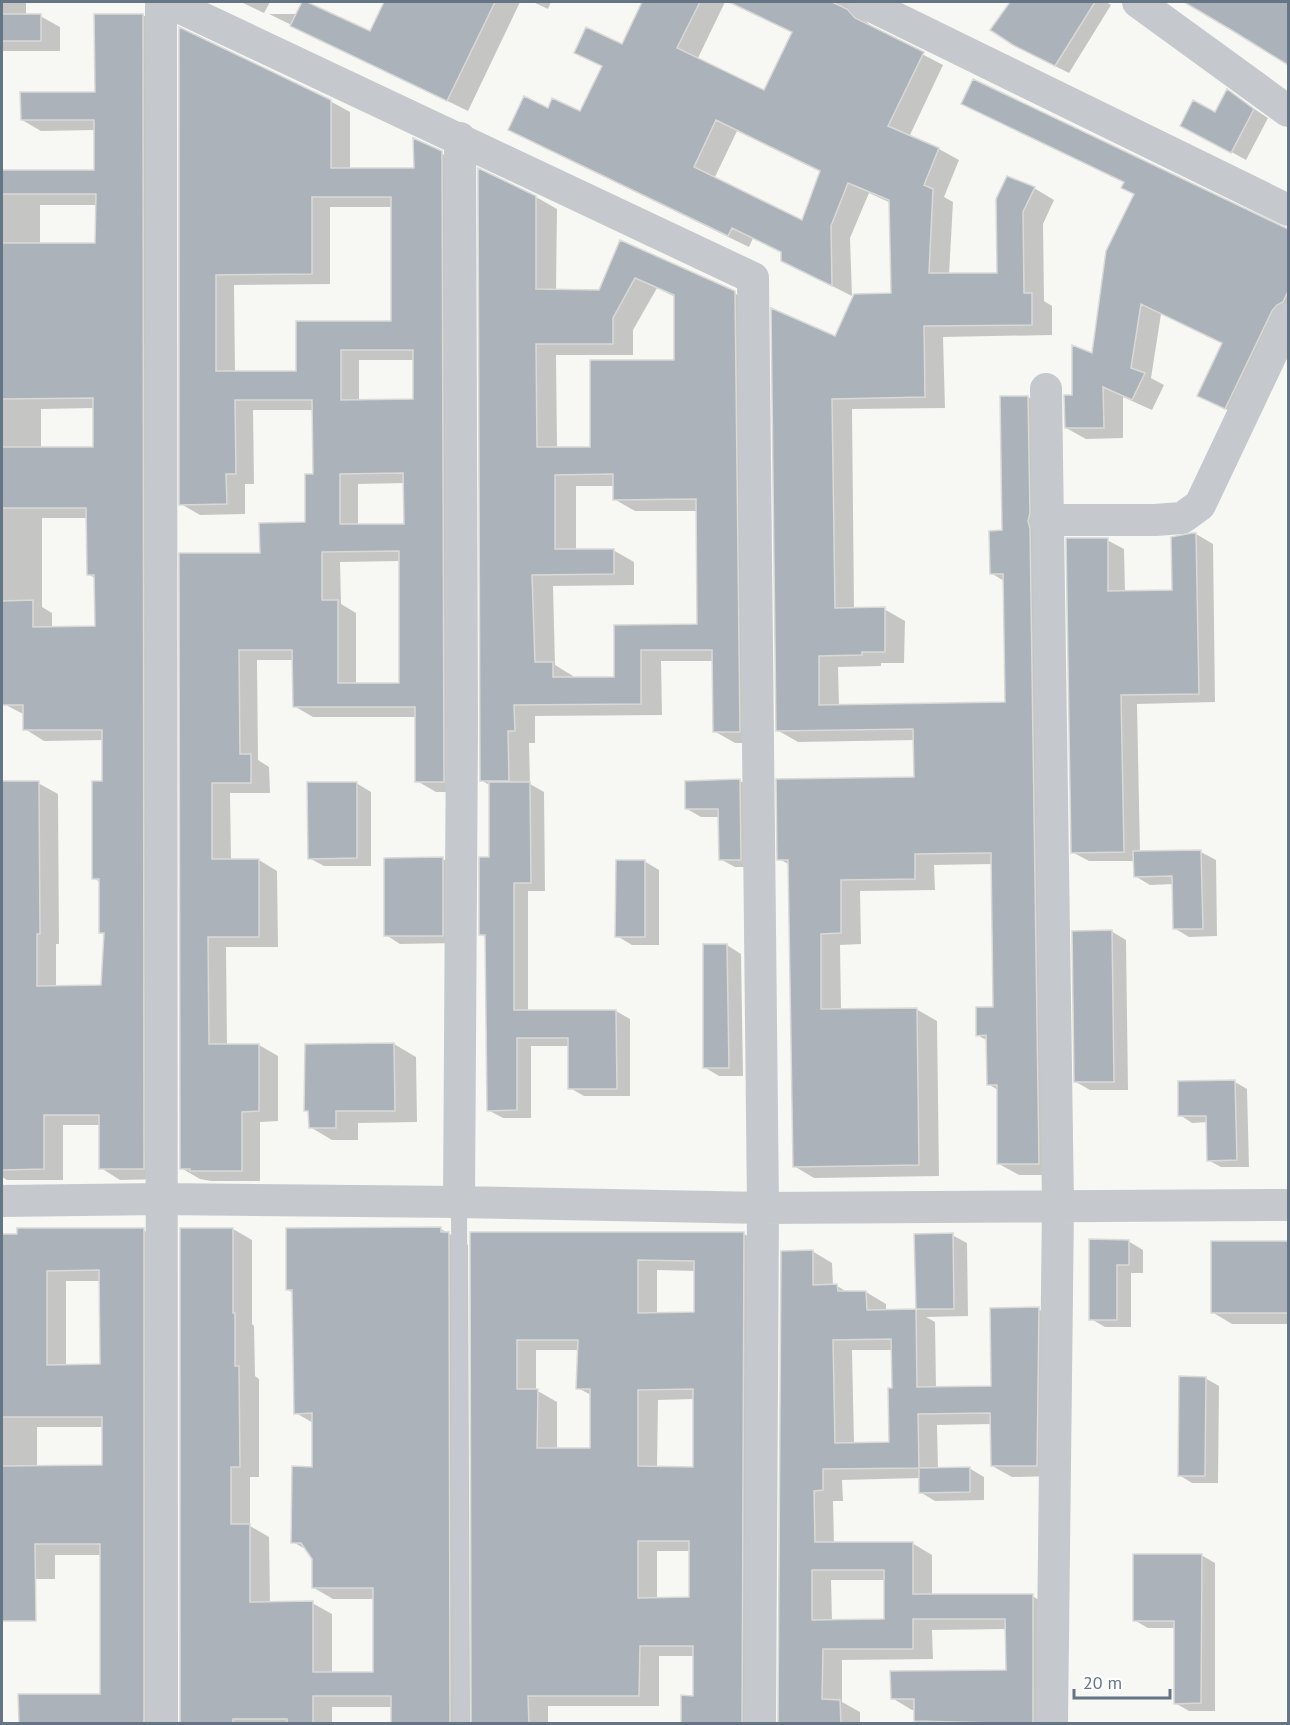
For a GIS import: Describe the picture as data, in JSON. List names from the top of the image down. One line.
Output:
{"scale_bar":"20 m"}
